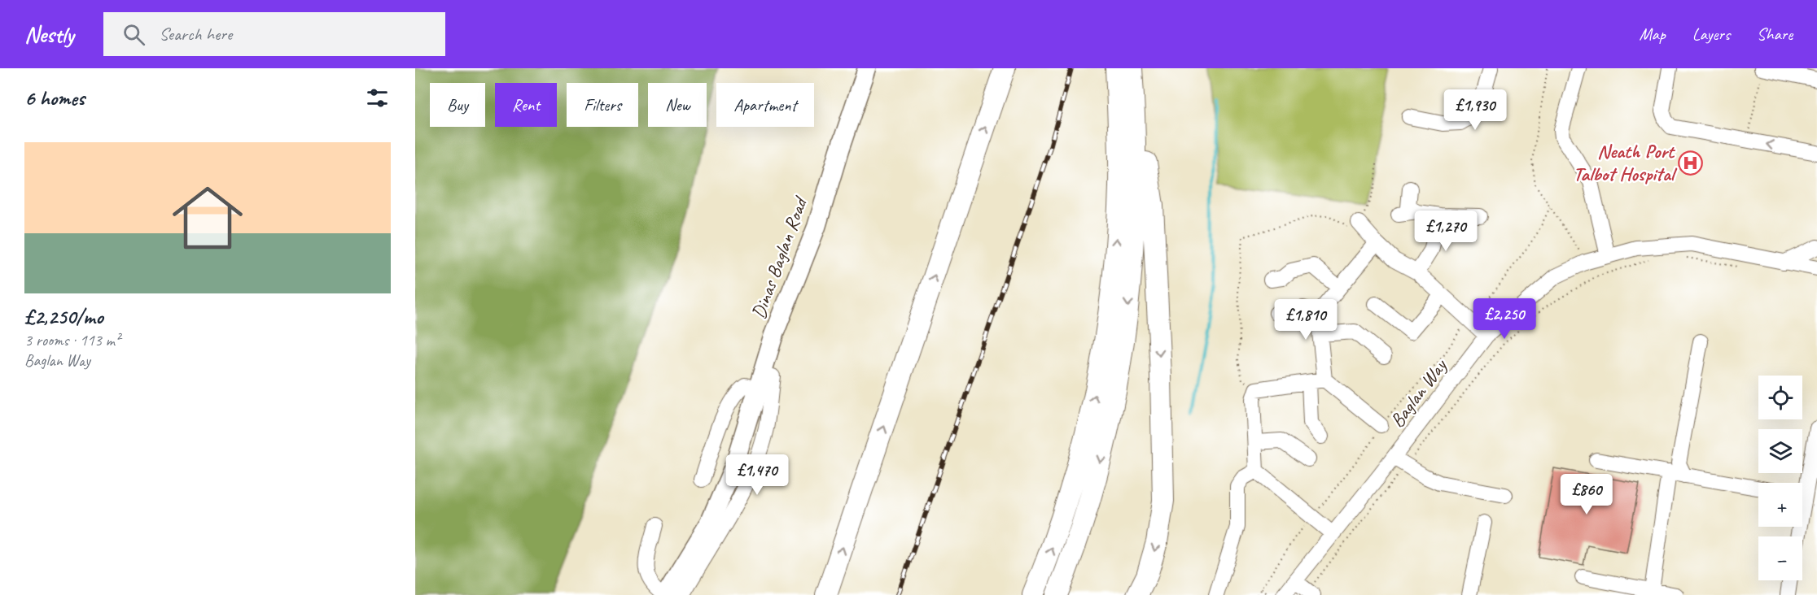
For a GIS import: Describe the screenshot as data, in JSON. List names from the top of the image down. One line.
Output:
{"streets":{"main road":["Dinas Baglan Road"],"street":["Baglan Way"]},"places":{"hospital":["Neath Port Talbot Hospital"]},"page":{"header":"Nestly","search":"Search here","nav":["Map","Layers","Share"],"heading":"6 homes","chip":["Buy","Rent","Filters","New","Apartment"],"price":["£1,930","£1,270","£2,250","£1,810","£1,470","£860"],"list":[{"name":"£2,250/mo","note":"3 rooms · 113 m² · Baglan Way"}],"map_buttons":["+","−"]}}
